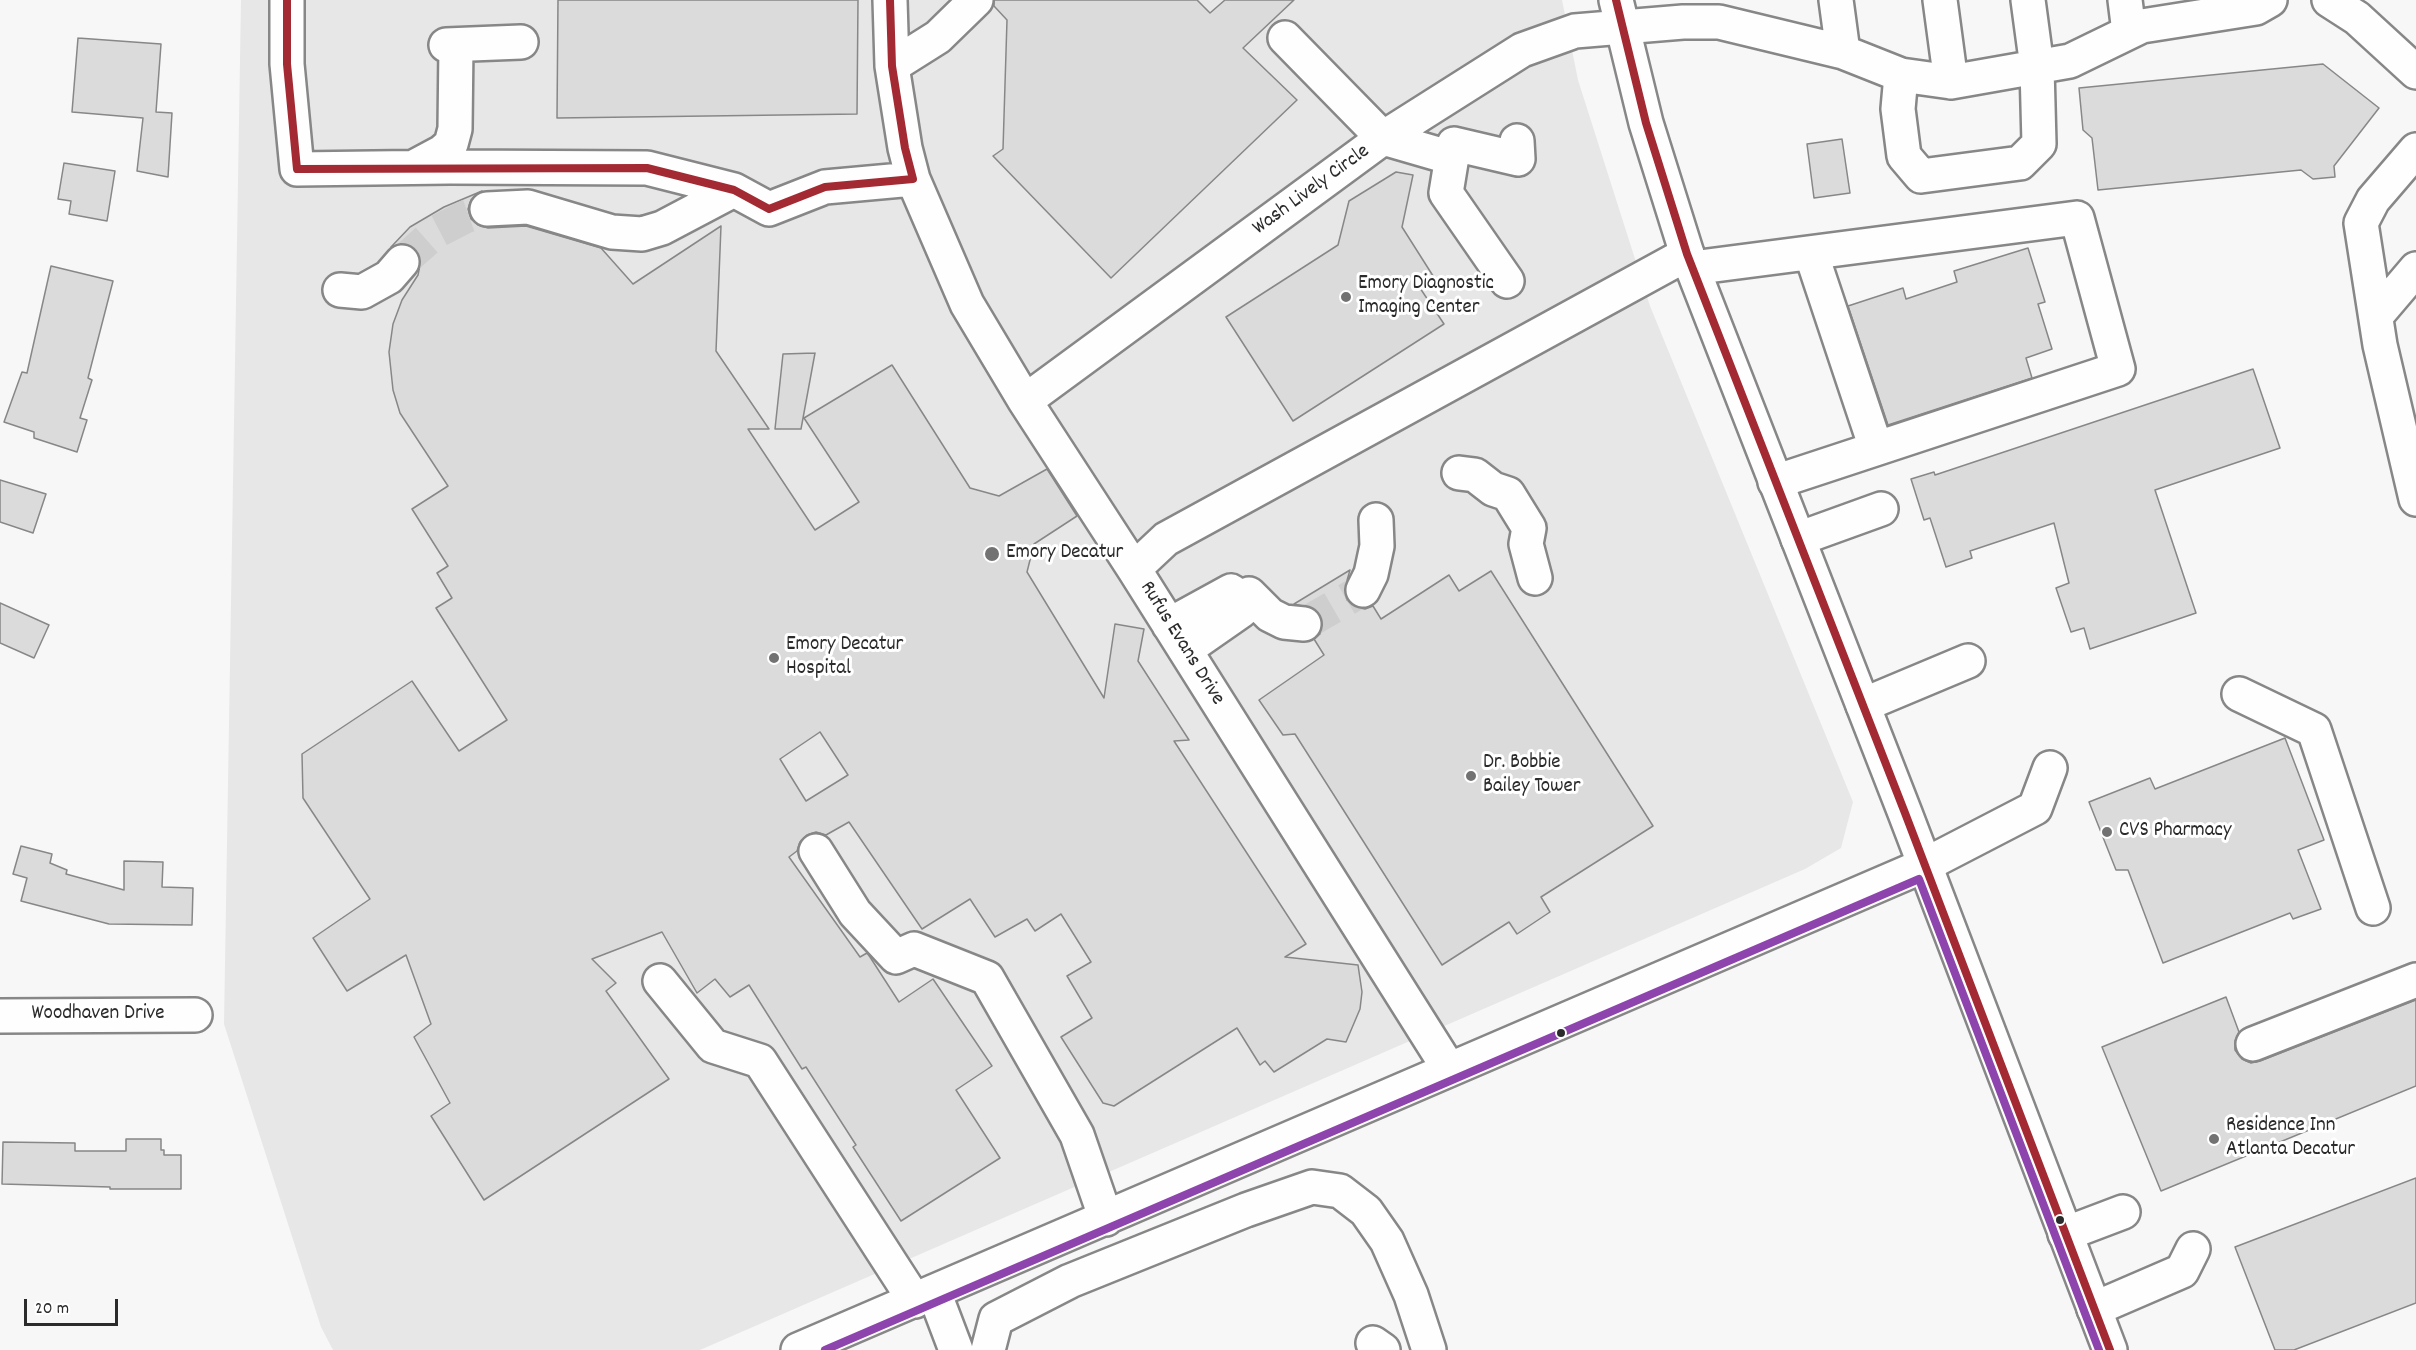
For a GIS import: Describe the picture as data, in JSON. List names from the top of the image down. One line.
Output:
{"streets":{"street":["Wash Lively Circle","Rufus Evans Drive","Woodhaven Drive"]},"crossings":[["Wash Lively Circle","Rufus Evans Drive"]],"places":["Emory Diagnostic Imaging Center","Emory Decatur","Emory Decatur Hospital","Dr. Bobbie Bailey Tower","CVS Pharmacy","Residence Inn Atlanta Decatur"],"scale_bar":"20 m"}
